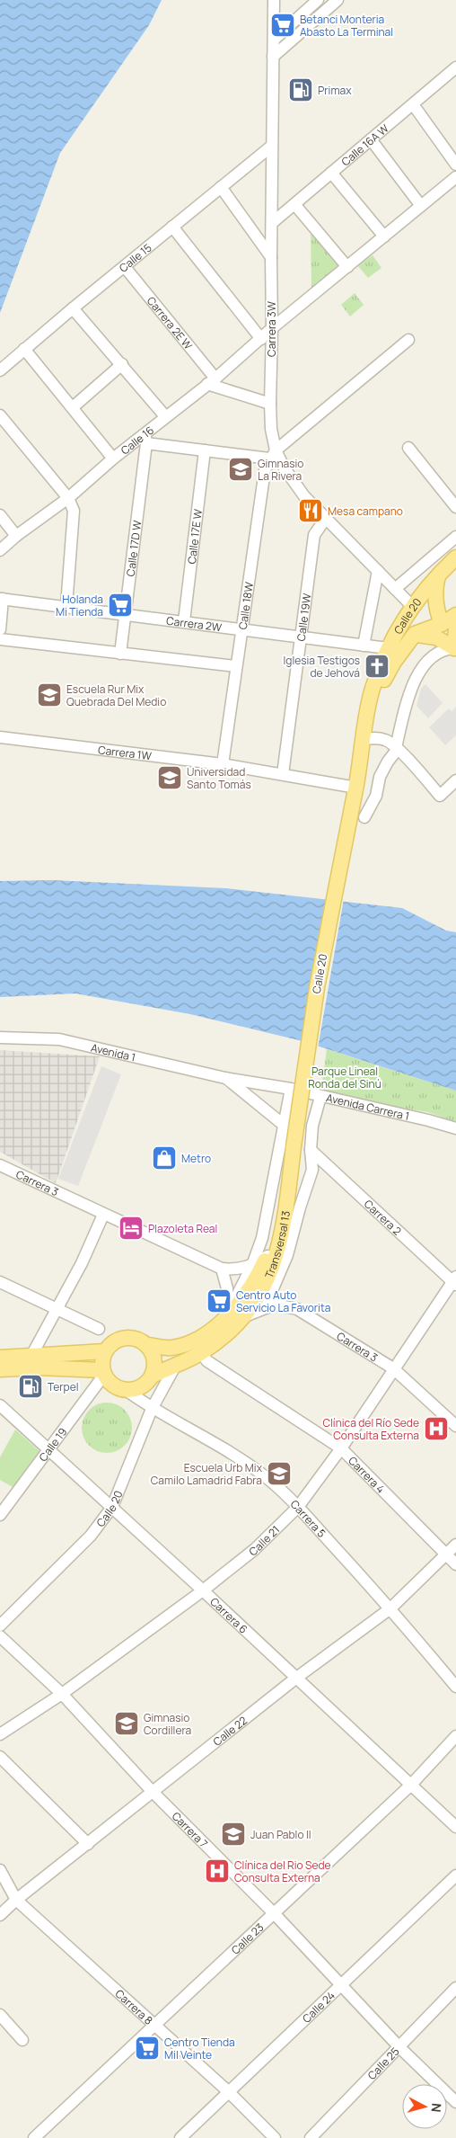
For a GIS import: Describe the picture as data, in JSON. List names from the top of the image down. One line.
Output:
{"streets":{"main road":["Calle 20","Transversal 13"],"street":["Calle 16A W","Calle 15","Carrera 2E W","Carrera 3W","Calle 16","Calle 17E W","Calle 17D W","Calle 18W","Calle 19W","Carrera 2W","Carrera 1W","Avenida 1","Avenida Carrera 1","Carrera 3","Carrera 2","Calle 19","Carrera 4","Carrera 5","Calle 21","Carrera 6","Calle 22","Carrera 7","Calle 23","Carrera 8","Calle 24","Calle 25"]},"crossings":[["Calle 16A W","Carrera 3W"],["Calle 15","Carrera 2E W"],["Calle 15","Carrera 3W"],["Carrera 2E W","Calle 16"],["Carrera 3W","Calle 16"],["Carrera 3W","Calle 18W"],["Carrera 3W","Calle 20"],["Carrera 3W","Calle 19W"],["Calle 16","Calle 17D W"],["Calle 17E W","Carrera 2W"],["Calle 17D W","Carrera 2W"],["Calle 18W","Carrera 2W"],["Calle 18W","Carrera 1W"],["Calle 20","Carrera 2W"],["Calle 20","Carrera 1W"],["Calle 20","Transversal 13"],["Calle 20","Carrera 5"],["Calle 20","Carrera 6"],["Calle 19W","Carrera 2W"],["Calle 19W","Carrera 1W"],["Avenida 1","Avenida Carrera 1"],["Carrera 3","Transversal 13"],["Carrera 3","Calle 21"],["Carrera 2","Calle 21"],["Transversal 13","Calle 19"],["Transversal 13","Carrera 4"],["Transversal 13","Carrera 5"],["Calle 19","Carrera 5"],["Calle 19","Carrera 6"],["Carrera 4","Calle 21"],["Carrera 4","Calle 22"],["Carrera 5","Calle 21"],["Carrera 5","Calle 22"],["Calle 21","Carrera 6"],["Calle 21","Carrera 7"],["Carrera 6","Calle 22"],["Carrera 6","Calle 23"],["Calle 22","Carrera 7"],["Calle 22","Carrera 8"],["Carrera 7","Calle 23"],["Carrera 7","Calle 24"],["Carrera 7","Calle 25"],["Calle 23","Carrera 8"],["Carrera 8","Calle 24"]],"parks":["Parque Lineal Ronda del Sinú"],"places":{"supermarket":["Betanci Monteria Abasto La Terminal","Holanda Mi Tienda","Centro Auto Servicio La Favorita","Centro Tienda Mil Veinte"],"fuel station":["Primax","Terpel"],"school or university":["Gimnasio La Rivera","Escuela Rur Mix Quebrada Del Medio","Universidad Santo Tomás","Escuela Urb Mix Camilo Lamadrid Fabra","Gimnasio Cordillera","Juan Pablo II"],"restaurant":["Mesa campano"],"church":["Iglesia Testigos de Jehová"],"shop":["Metro"],"hotel":["Plazoleta Real"],"hospital":["Clínica del Río Sede Consulta Externa","Clínica del Rio Sede Consulta Externa"]},"north":"right"}
